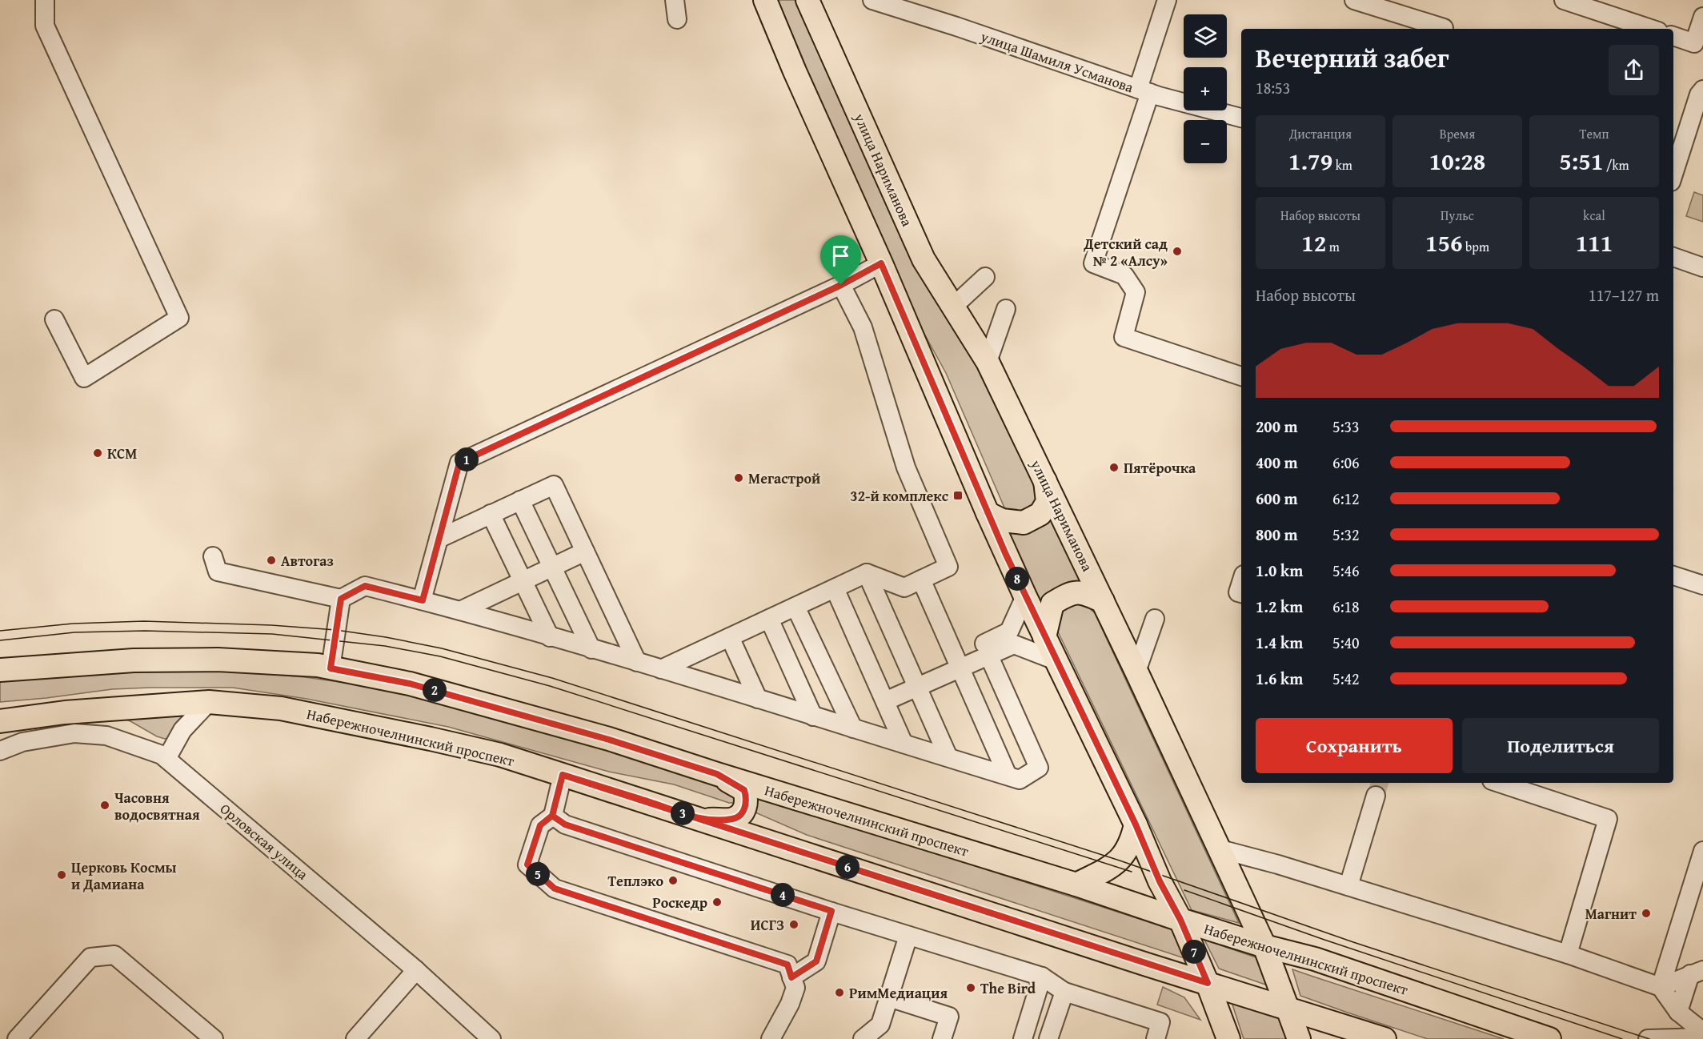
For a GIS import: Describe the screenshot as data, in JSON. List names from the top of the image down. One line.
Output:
{"streets":{"main road":["улица Нариманова","Набережночелнинский проспект"],"street":["улица Шамиля Усманова","Орловская улица"]},"crossings":[["улица Нариманова","Набережночелнинский проспект"]],"places":{"other":["Детский сад № 2 «Алсу»","КСМ","Пятёрочка","Мегастрой","Автогаз","Часовня водосвятная","Церковь Космы и Дамиана","Теплэко","Роскедр","Магнит","ИСГЗ","The Bird","РимМедиация"],"transit":["32-й комплекс"]},"page":{"map_buttons":["+","−"],"heading":["Вечерний забег","18:53"],"stats":[["Дистанция","1.79 km"],["Время","10:28"],["Темп","5:51 /km"],["Набор высоты","12 m"],["Пульс","156 bpm"],["kcal","111"]],"chart":["Набор высоты","117–127 m"],"list":[{"name":"200 m","note":"5:33"},{"name":"400 m","note":"6:06"},{"name":"600 m","note":"6:12"},{"name":"800 m","note":"5:32"},{"name":"1.0 km","note":"5:46"},{"name":"1.2 km","note":"6:18"},{"name":"1.4 km","note":"5:40"},{"name":"1.6 km","note":"5:42"}],"pins":["1","8","2","3","6","5","4","7"],"buttons":["Сохранить","Поделиться"]}}
